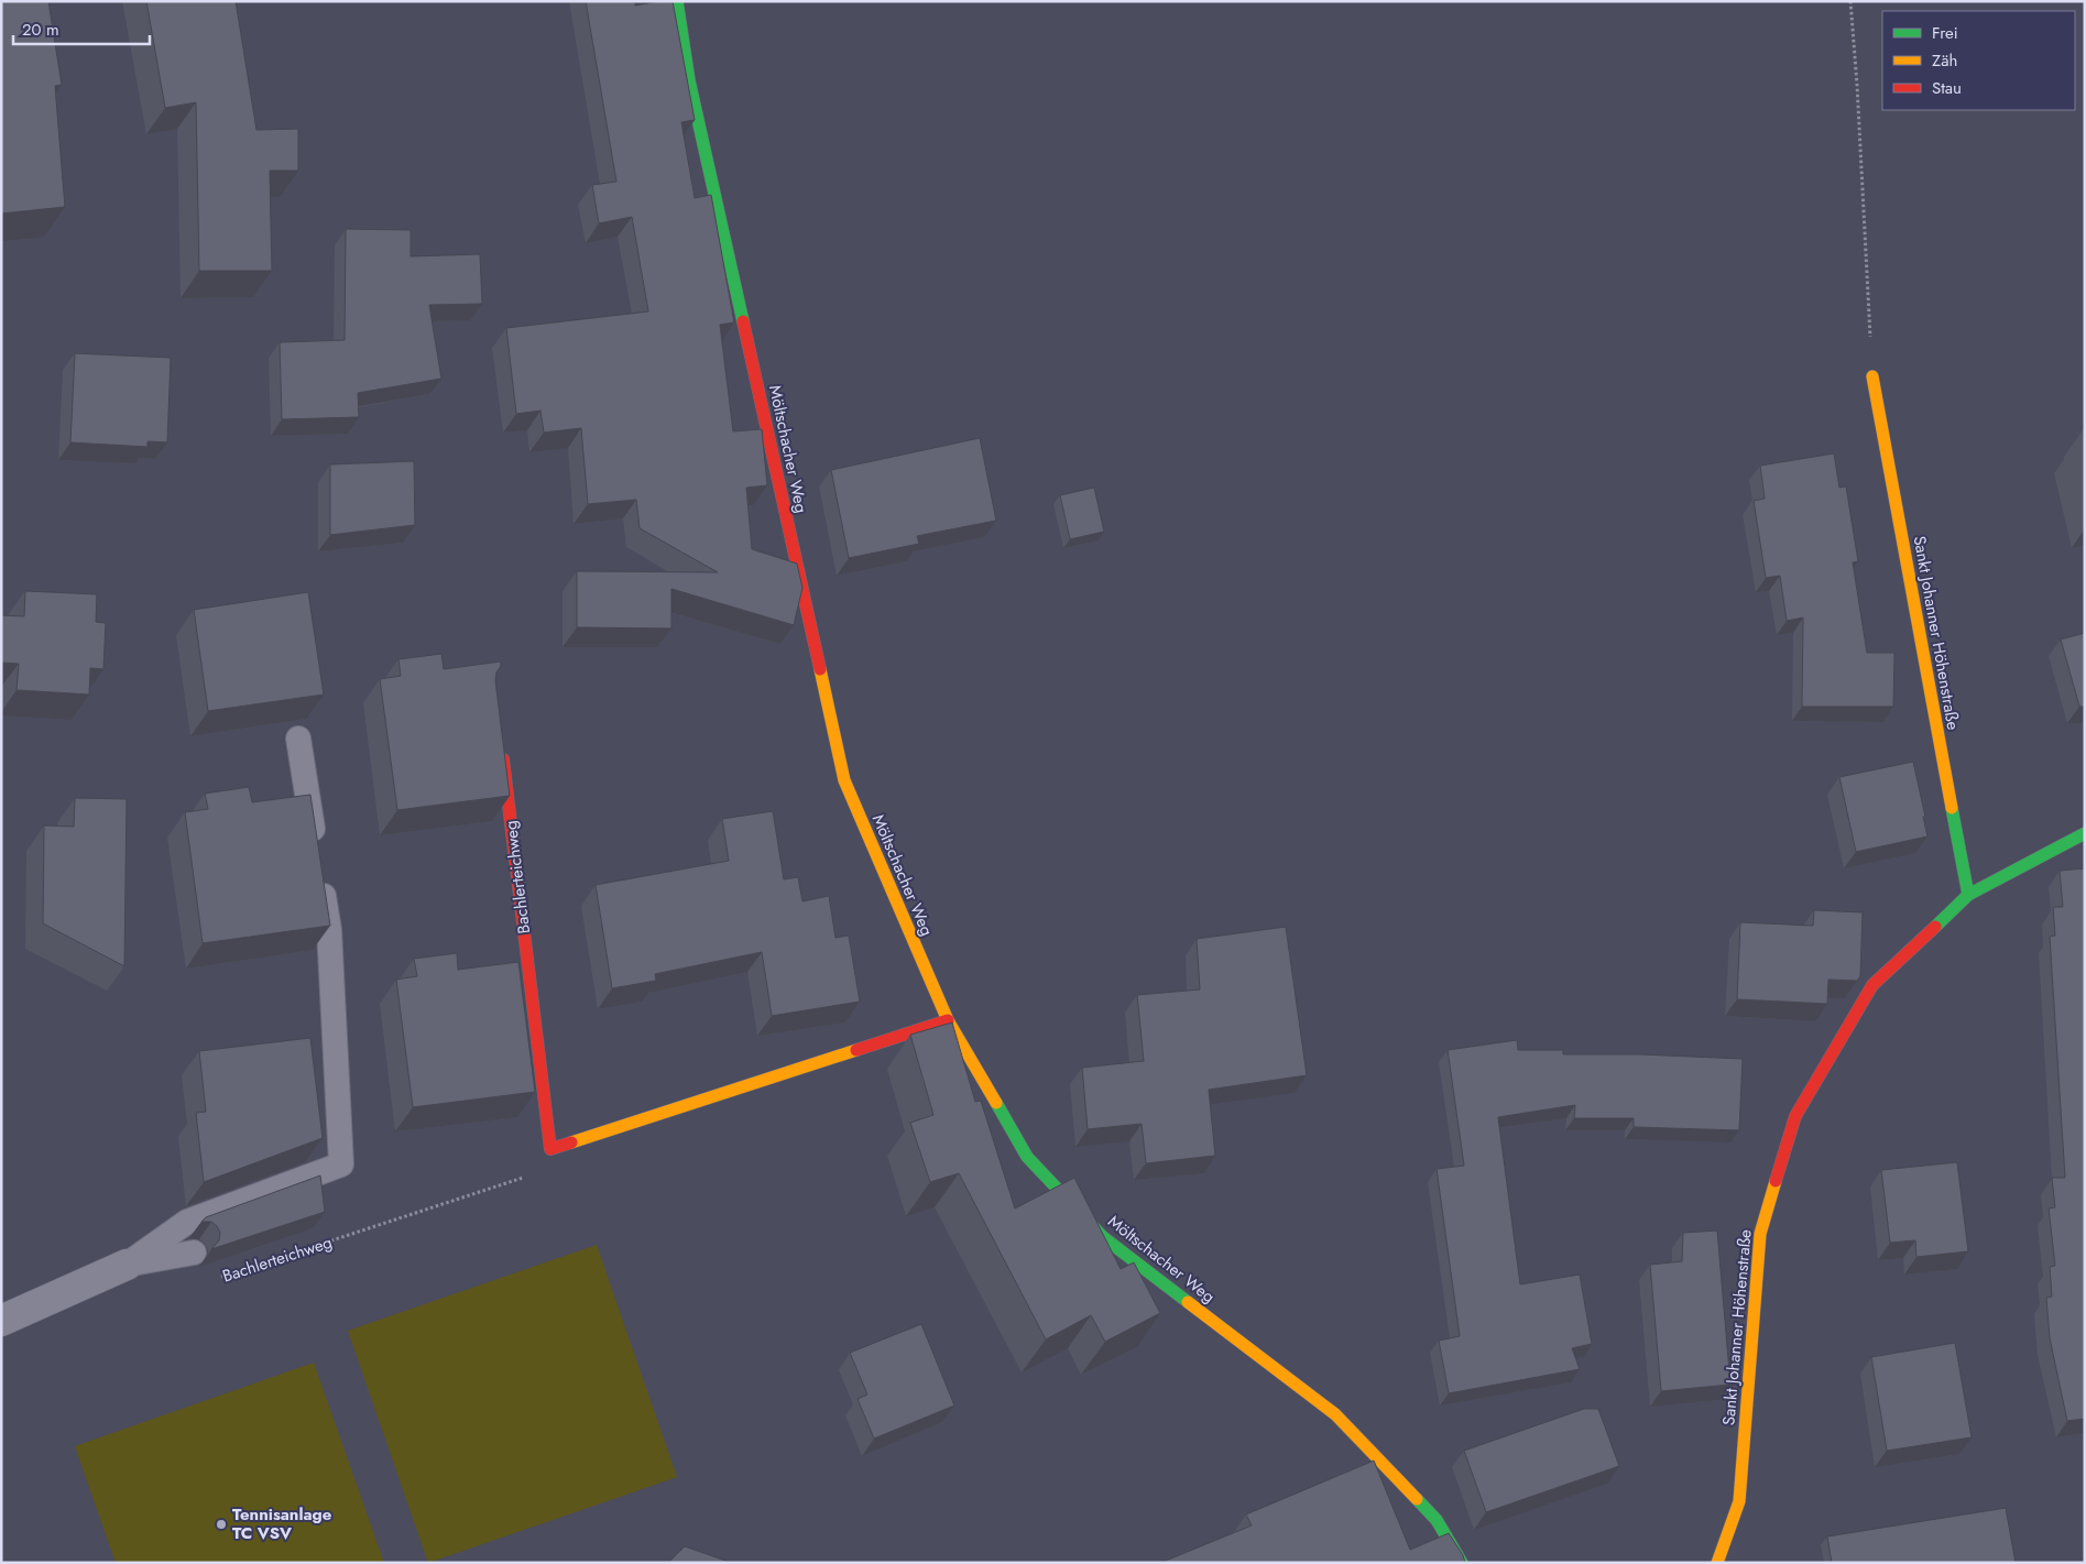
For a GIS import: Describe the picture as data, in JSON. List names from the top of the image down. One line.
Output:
{"streets":{"street":["Möltschacher Weg","Sankt Johanner Höhenstraße","Bachlerteichweg"]},"places":["Tennisanlage TC VSV"],"legend":["Frei","Zäh","Stau"],"scale_bar":"20 m"}
